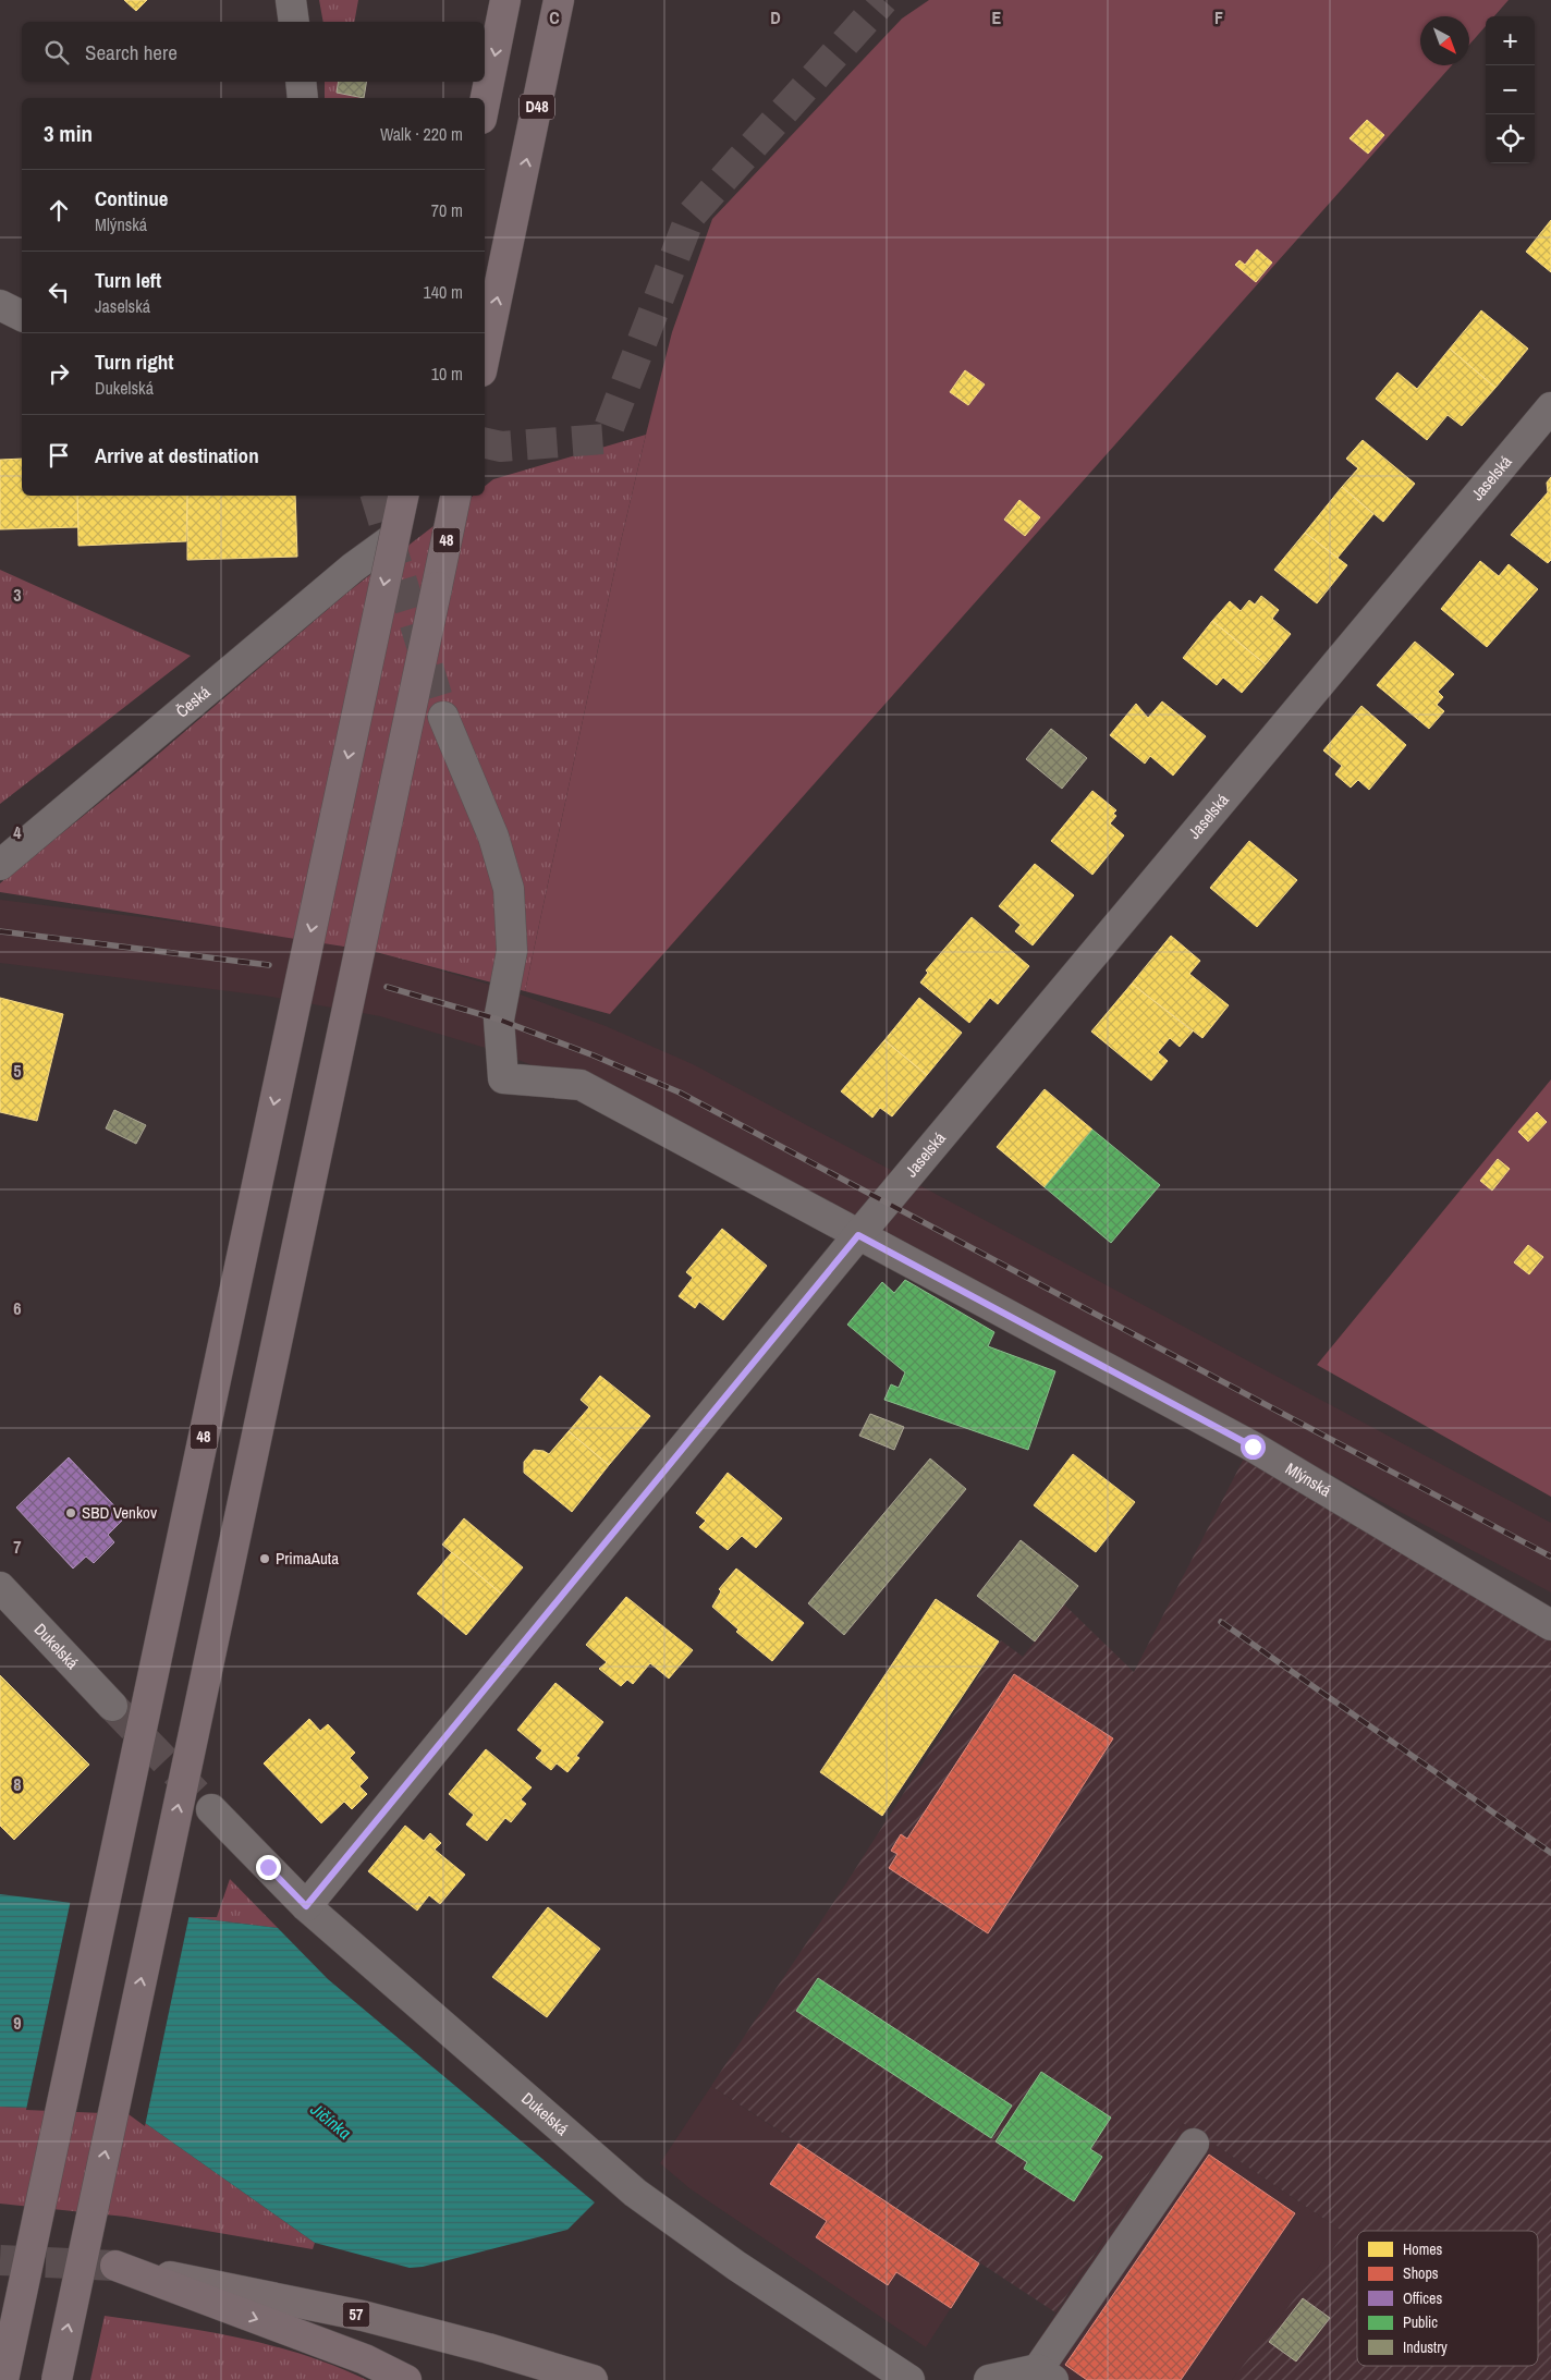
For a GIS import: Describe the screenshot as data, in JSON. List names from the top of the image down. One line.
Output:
{"streets":{"highway":["D48","48"],"main road":["57"],"street":["Jaselská","Česká","Mlýnská","Dukelská"]},"crossings":[["Jaselská","Mlýnská"],["Jaselská","Dukelská"]],"water":["Jičínka"],"places":["SBD Venkov","PrimaAuta"],"legend":["Homes","Shops","Offices","Public","Industry"],"north":"bottom right","page":{"map_buttons":["+","−"],"search":"Search here","heading":["3 min","Walk · 220 m"],"list":[["Continue","Mlýnská","70 m"],["Turn left","Jaselská","140 m"],["Turn right","Dukelská","10 m"],"Arrive at destination"]},"grid":{"columns":["C","D","E","F"],"rows":["3","4","5","6","7","8","9"]}}
